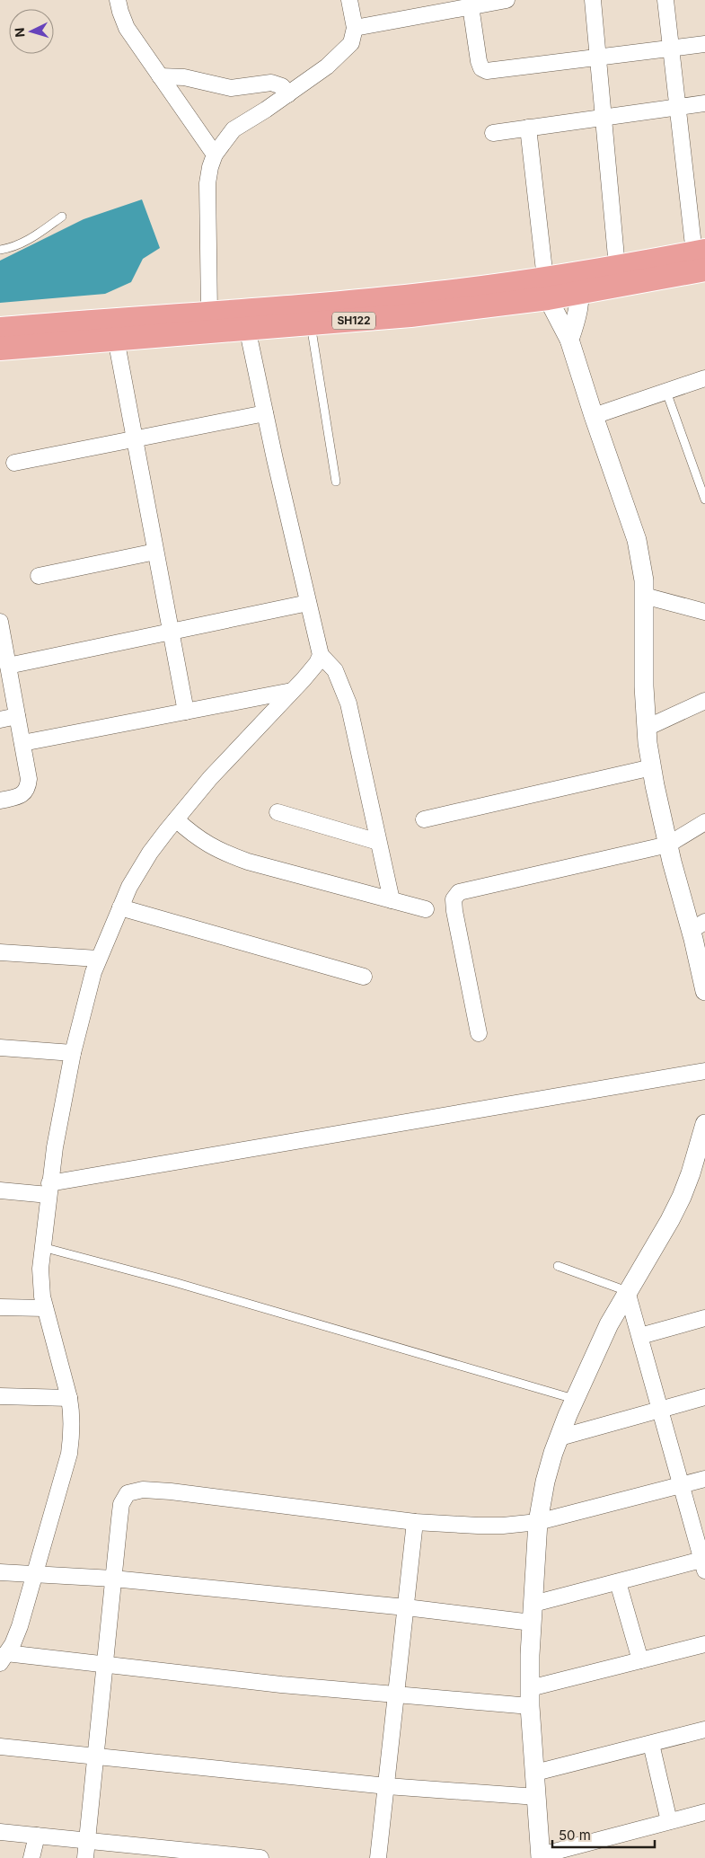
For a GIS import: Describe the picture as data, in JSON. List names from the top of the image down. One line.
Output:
{"streets":{"main road":["SH122"]},"scale_bar":"50 m","north":"left"}
